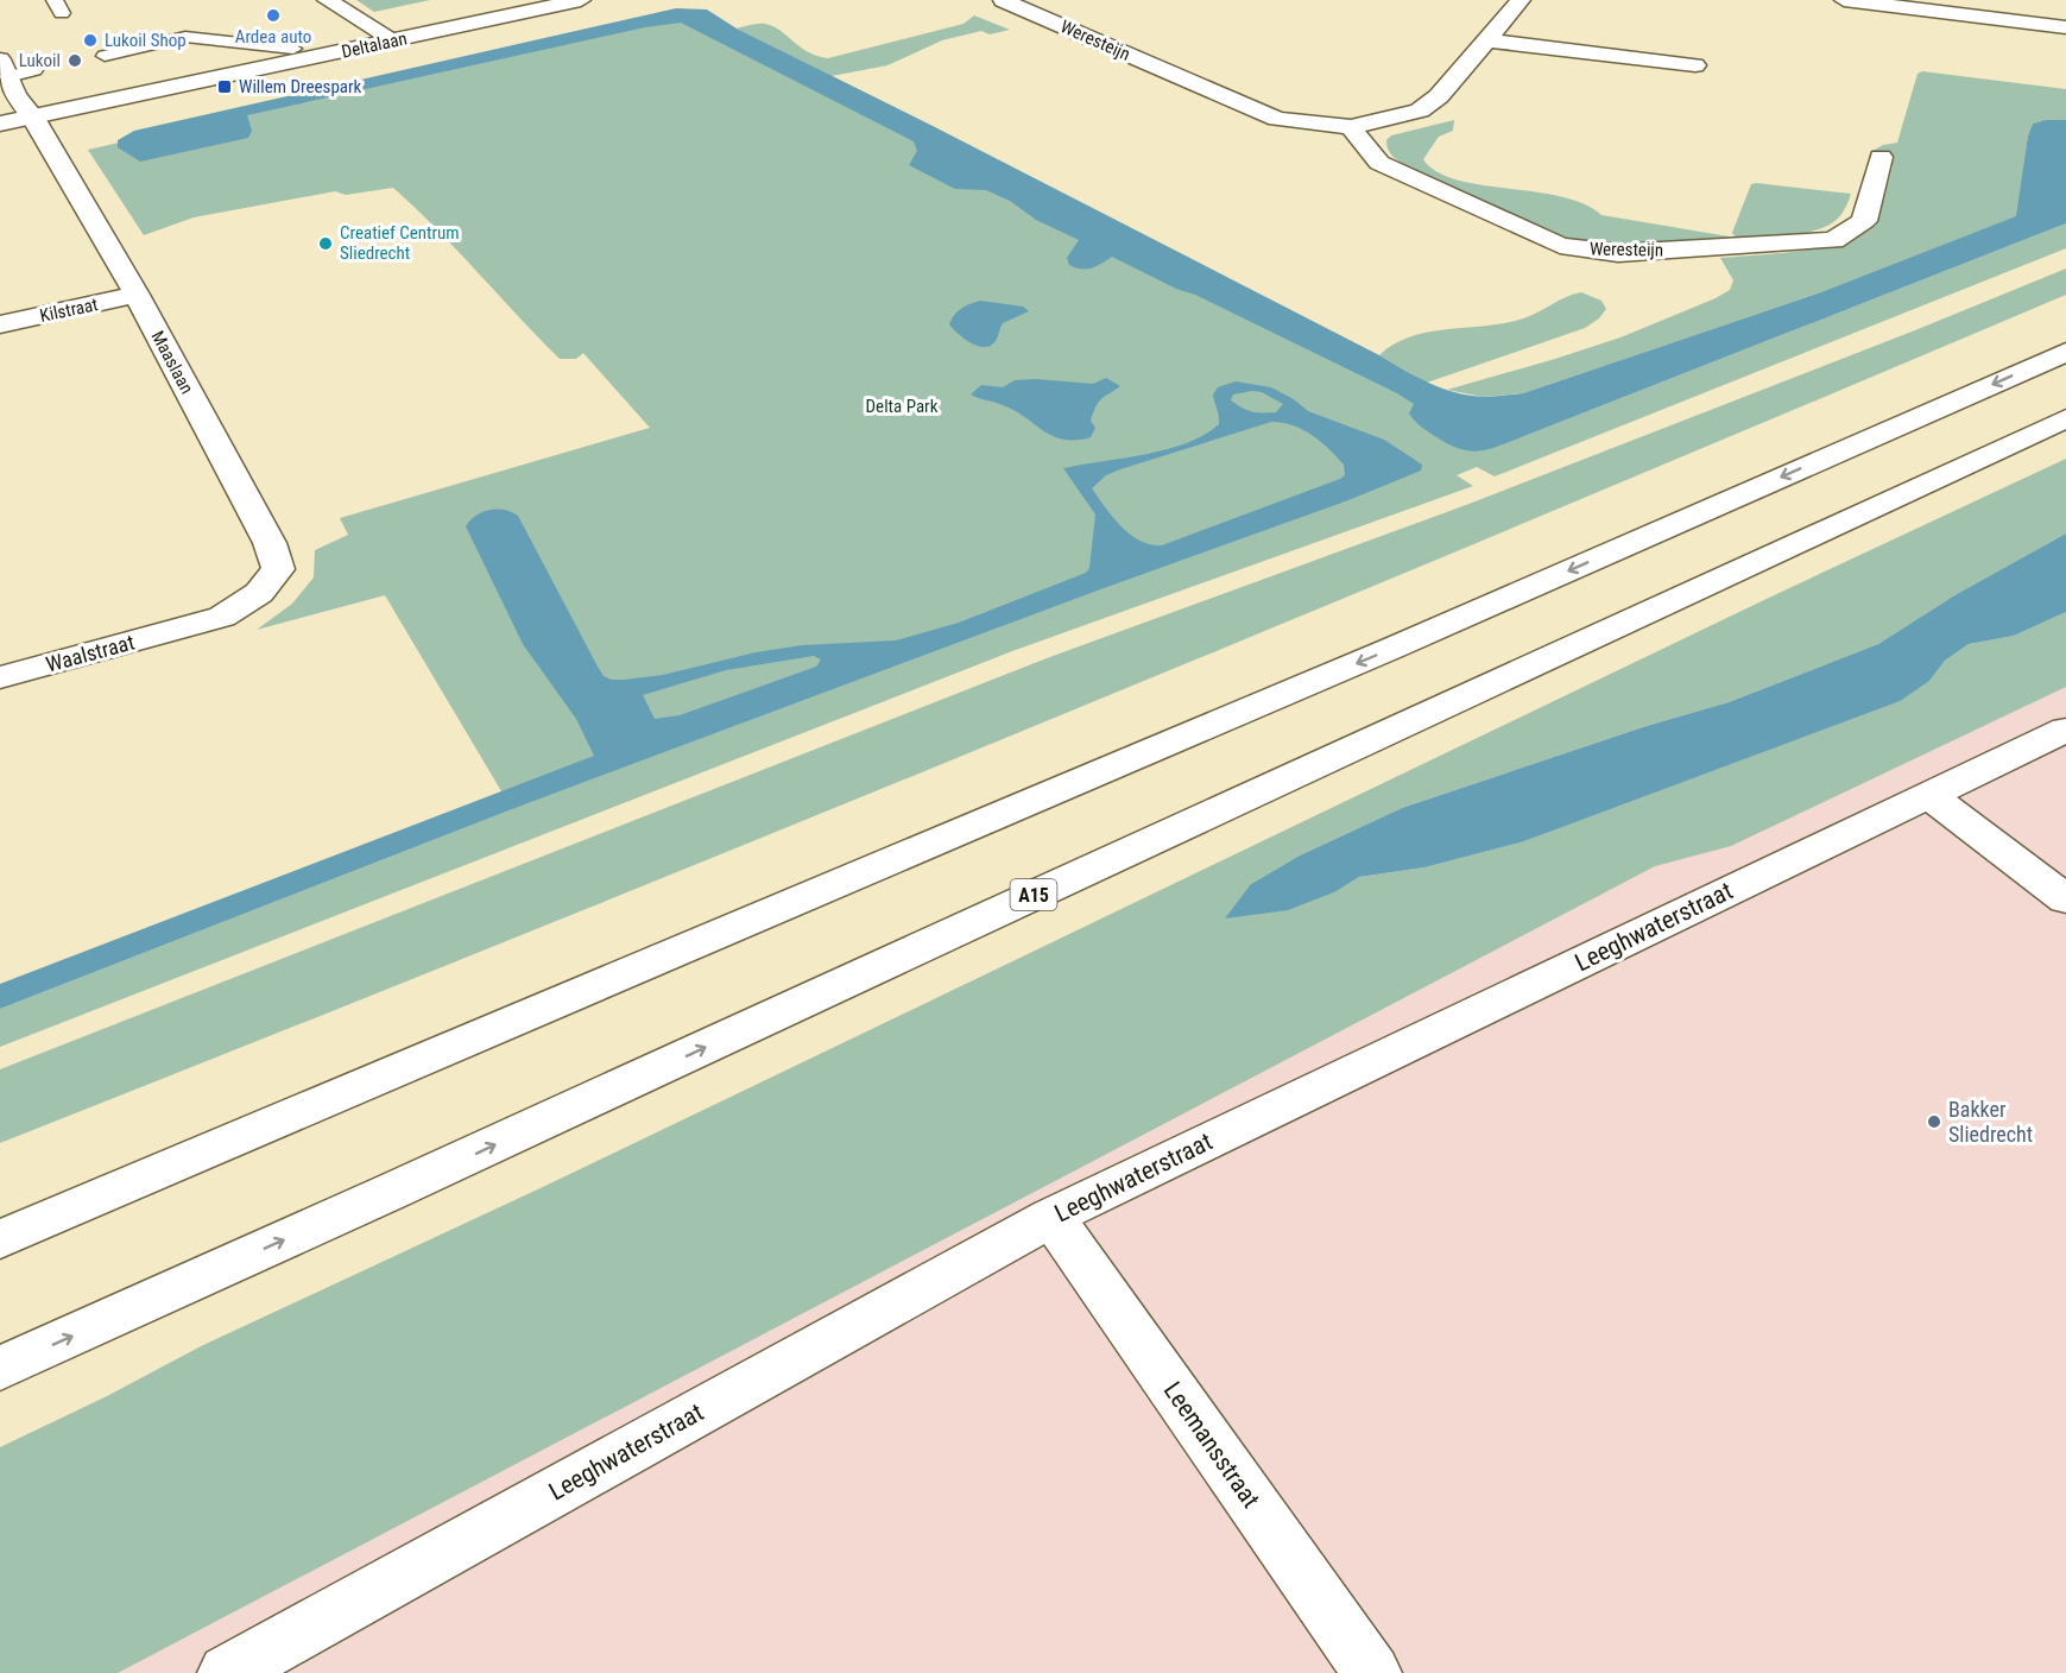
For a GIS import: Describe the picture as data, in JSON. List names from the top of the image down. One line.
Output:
{"streets":{"main road":["Weresteijn","Deltalaan","Kilstraat","Maaslaan","Waalstraat","A15","Leeghwaterstraat","Leemansstraat"]},"crossings":[["Deltalaan","Maaslaan"],["Kilstraat","Maaslaan"],["Maaslaan","Waalstraat"],["Leeghwaterstraat","Leemansstraat"]],"parks":["Delta Park"],"places":{"other":["Ardea auto","Lukoil Shop","Lukoil","Creatief Centrum Sliedrecht","Bakker Sliedrecht"],"transit":["Willem Dreespark"]}}
